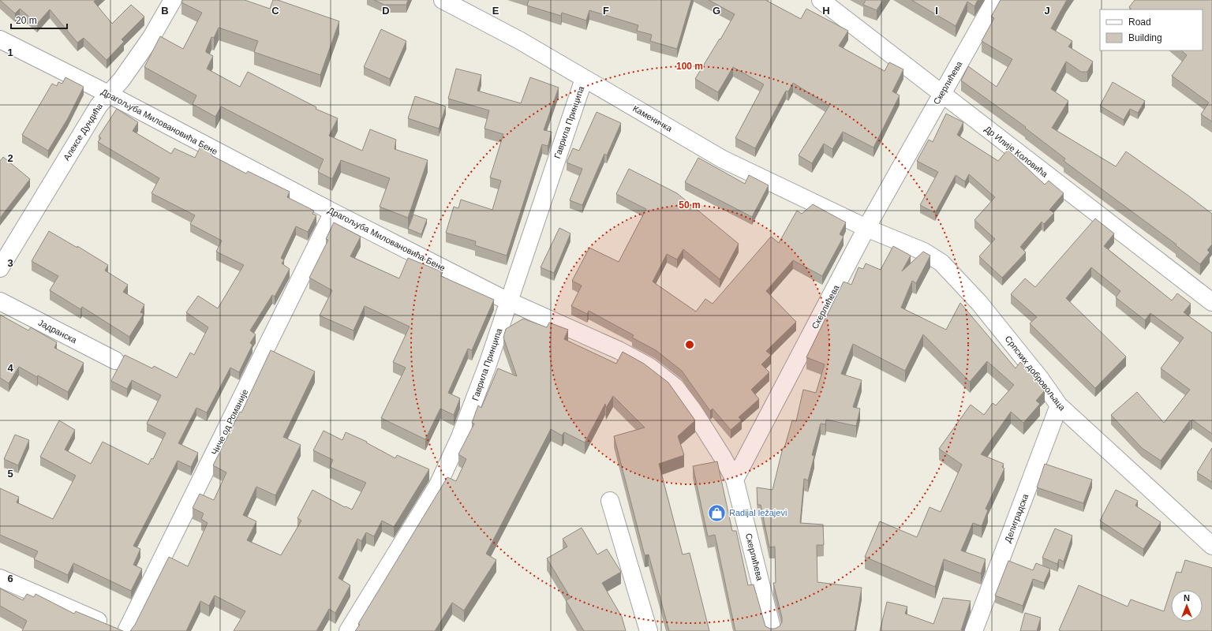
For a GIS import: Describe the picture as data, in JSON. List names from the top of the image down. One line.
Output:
{"streets":{"street":["Скерлићева","Каменичка","Драгољуба Миловановића Бене","Гаврила Принципа","Алексе Дундића","Др Илије Коловића","Јадранска","Српских добровољаца","Чиче од Романије","Делиградска"]},"crossings":[["Скерлићева","Каменичка"],["Скерлићева","Драгољуба Миловановића Бене"],["Скерлићева","Др Илије Коловића"],["Скерлићева","Српских добровољаца"],["Каменичка","Гаврила Принципа"],["Каменичка","Српских добровољаца"],["Драгољуба Миловановића Бене","Гаврила Принципа"],["Драгољуба Миловановића Бене","Алексе Дундића"],["Драгољуба Миловановића Бене","Чиче од Романије"],["Српских добровољаца","Делиградска"]],"places":{"shop":["Radijal ležajevi"]},"legend":["Road","Building"],"scale_bar":"20 m","north":"top","grid":{"columns":["B","C","D","E","F","G","H","I","J"],"rows":["1","2","3","4","5","6"]},"rings":["100 m","50 m"]}
